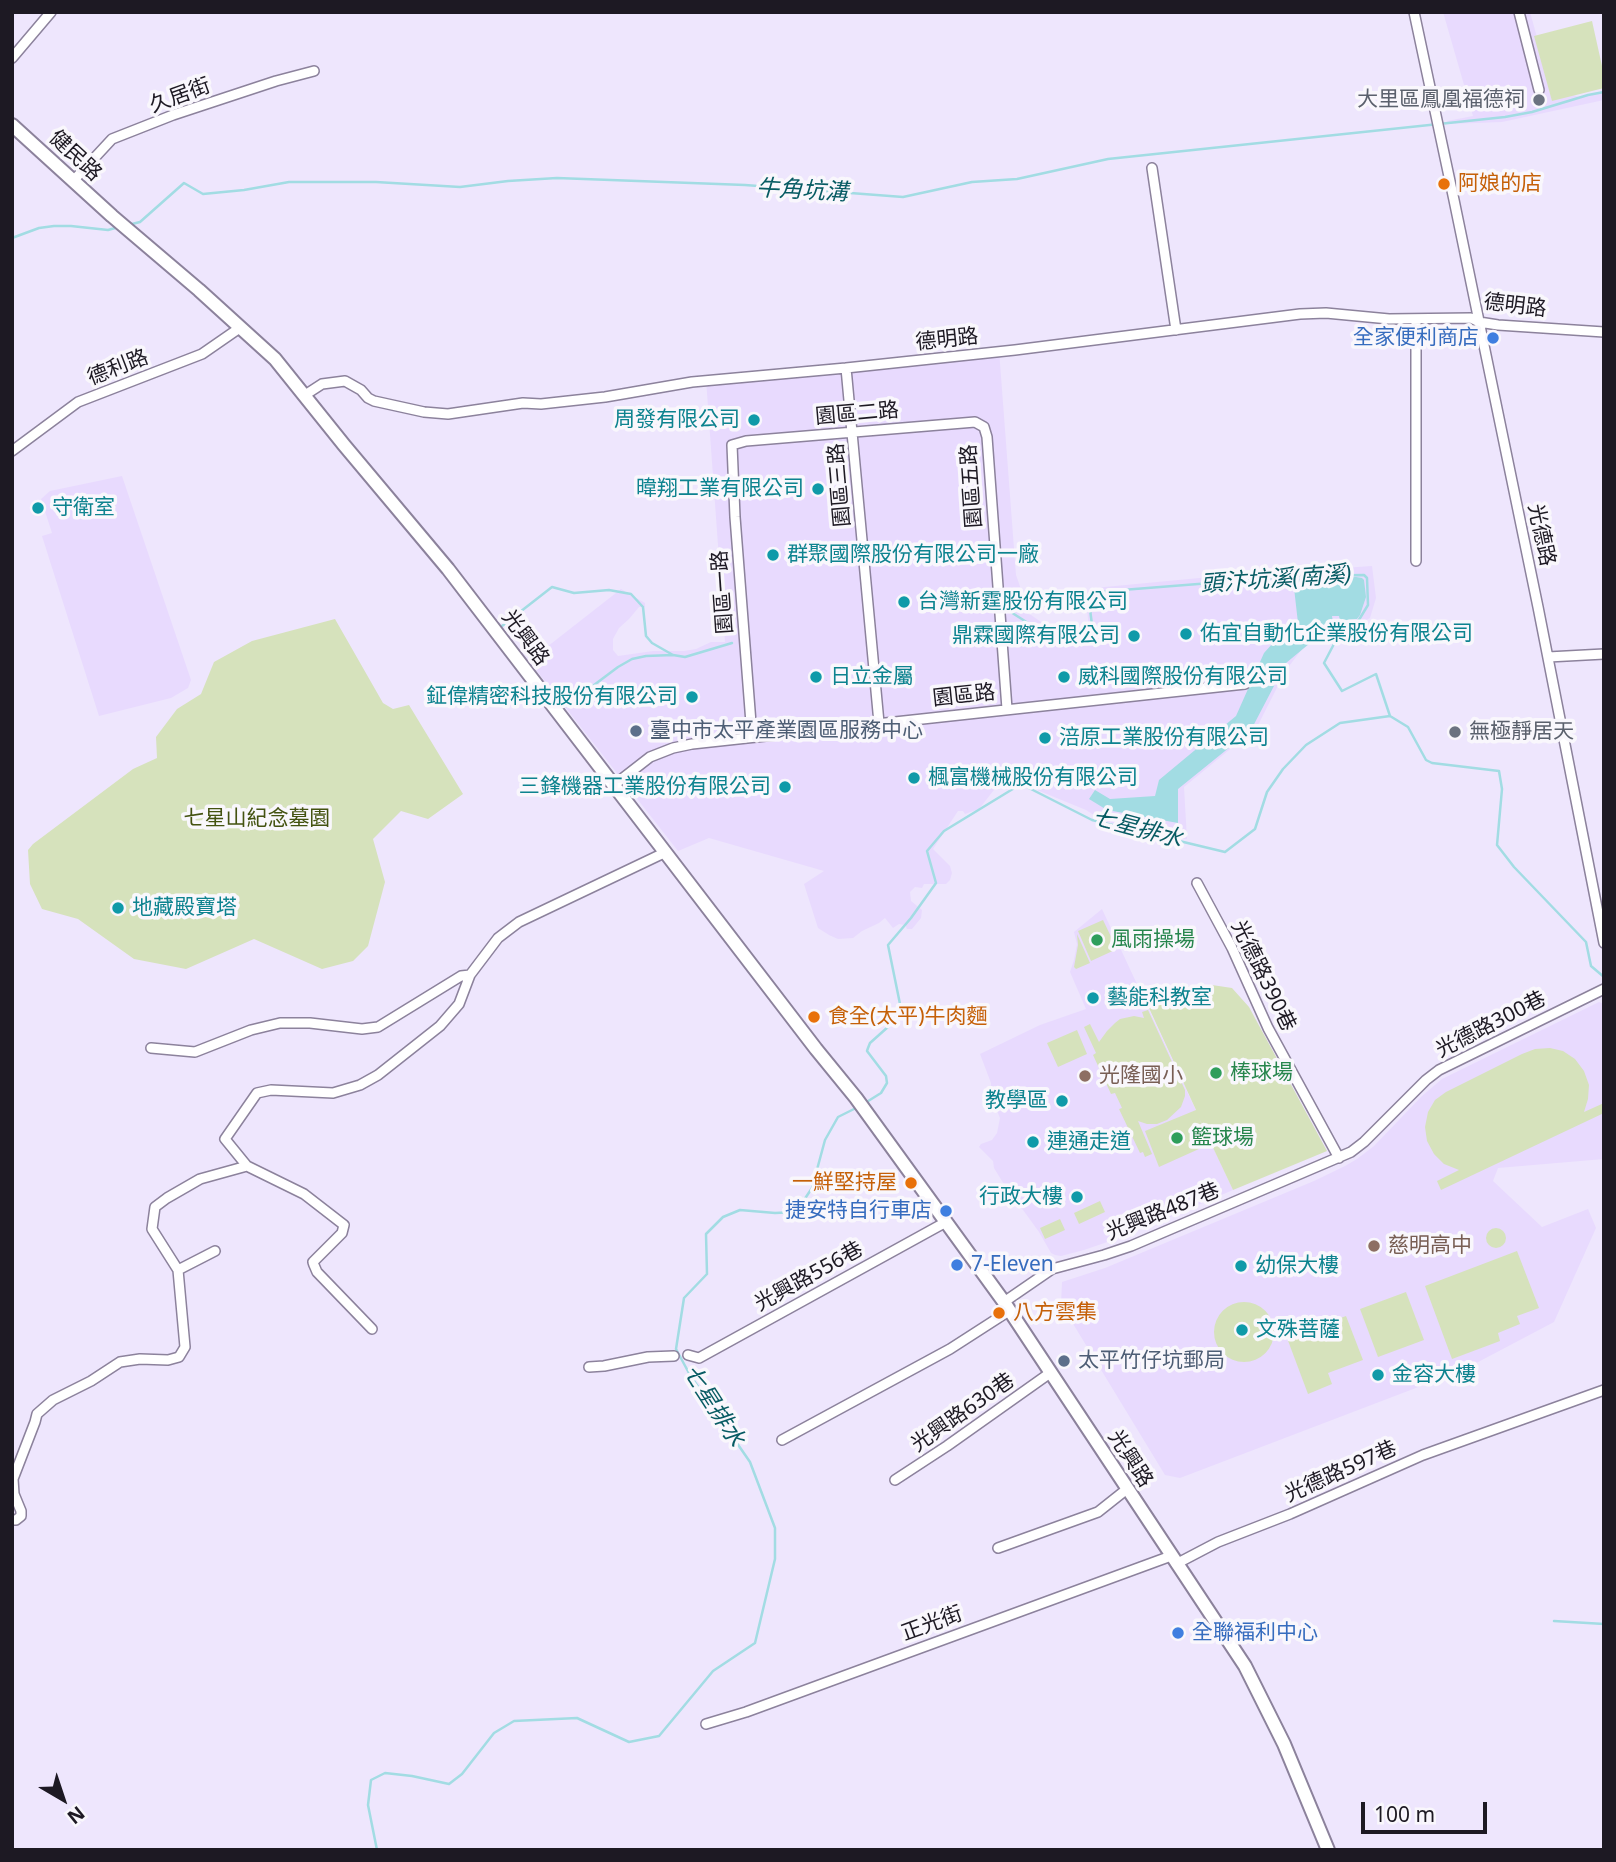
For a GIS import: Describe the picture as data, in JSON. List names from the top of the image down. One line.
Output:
{"streets":{"main road":["健民路","光興路"],"street":["久居街","德明路","德利路","園區二路","園區三路","園區五路","光德路","園區一路","園區路","光德路390巷","光德路300巷","光興路487巷","光興路556巷","光興路630巷","光德路597巷","正光街"]},"crossings":[["久居街","健民路"],["健民路","光興路"],["德明路","園區三路"],["德明路","光德路"],["德明路","光興路"],["德利路","光興路"],["園區二路","園區三路"],["園區二路","園區五路"],["園區二路","園區一路"],["園區三路","園區路"],["園區五路","園區路"],["園區一路","園區路"],["光興路","園區路"],["光興路","光興路487巷"],["光興路","光興路556巷"],["光興路","光興路630巷"],["光興路","光德路597巷"],["光興路","正光街"],["光德路390巷","光德路300巷"],["光德路390巷","光興路487巷"],["光德路300巷","光興路487巷"],["光德路597巷","正光街"]],"water":["牛角坑溝","頭汴坑溪(南溪)","七星排水"],"parks":["七星山紀念墓園"],"places":["大里區鳳凰福德祠","阿娘的店","全家便利商店","周發有限公司","暐翔工業有限公司","守衛室","群聚國際股份有限公司一廠","台灣新霆股份有限公司","佑宜自動化企業股份有限公司","鼎霖國際有限公司","日立金屬","威科國際股份有限公司","鉦偉精密科技股份有限公司","臺中市太平產業園區服務中心","無極靜居天","涪原工業股份有限公司","楓富機械股份有限公司","三鋒機器工業股份有限公司","地藏殿寶塔","風雨操場","藝能科教室","食全(太平)牛肉麵","棒球場","光隆國小","教學區","籃球場","連通走道","一鮮堅持屋","行政大樓","捷安特自行車店","慈明高中","7-Eleven","幼保大樓","八方雲集","文殊菩薩","太平竹仔坑郵局","金容大樓","全聯福利中心"],"scale_bar":"100 m","north":"bottom right"}
